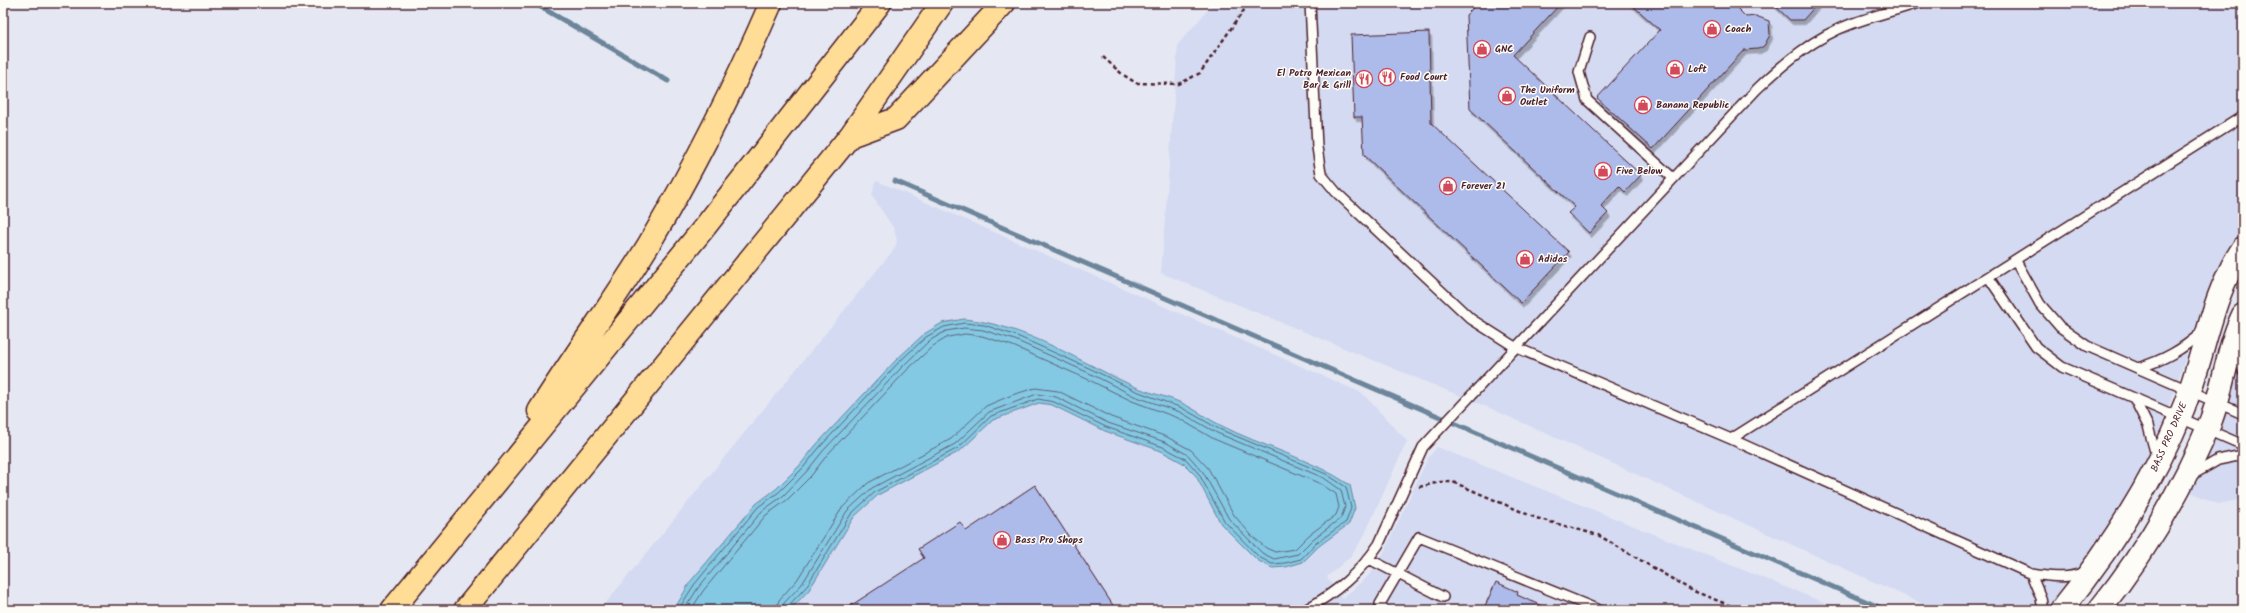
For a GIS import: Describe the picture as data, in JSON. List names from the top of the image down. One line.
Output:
{"streets":{"street":["BASS PRO DRIVE"]},"places":{"shop":["Coach","GNC","Loft","The Uniform Outlet","Banana Republic","Five Below","Forever 21","Adidas","Bass Pro Shops"],"restaurant":["Food Court","El Potro Mexican Bar & Grill"]}}
